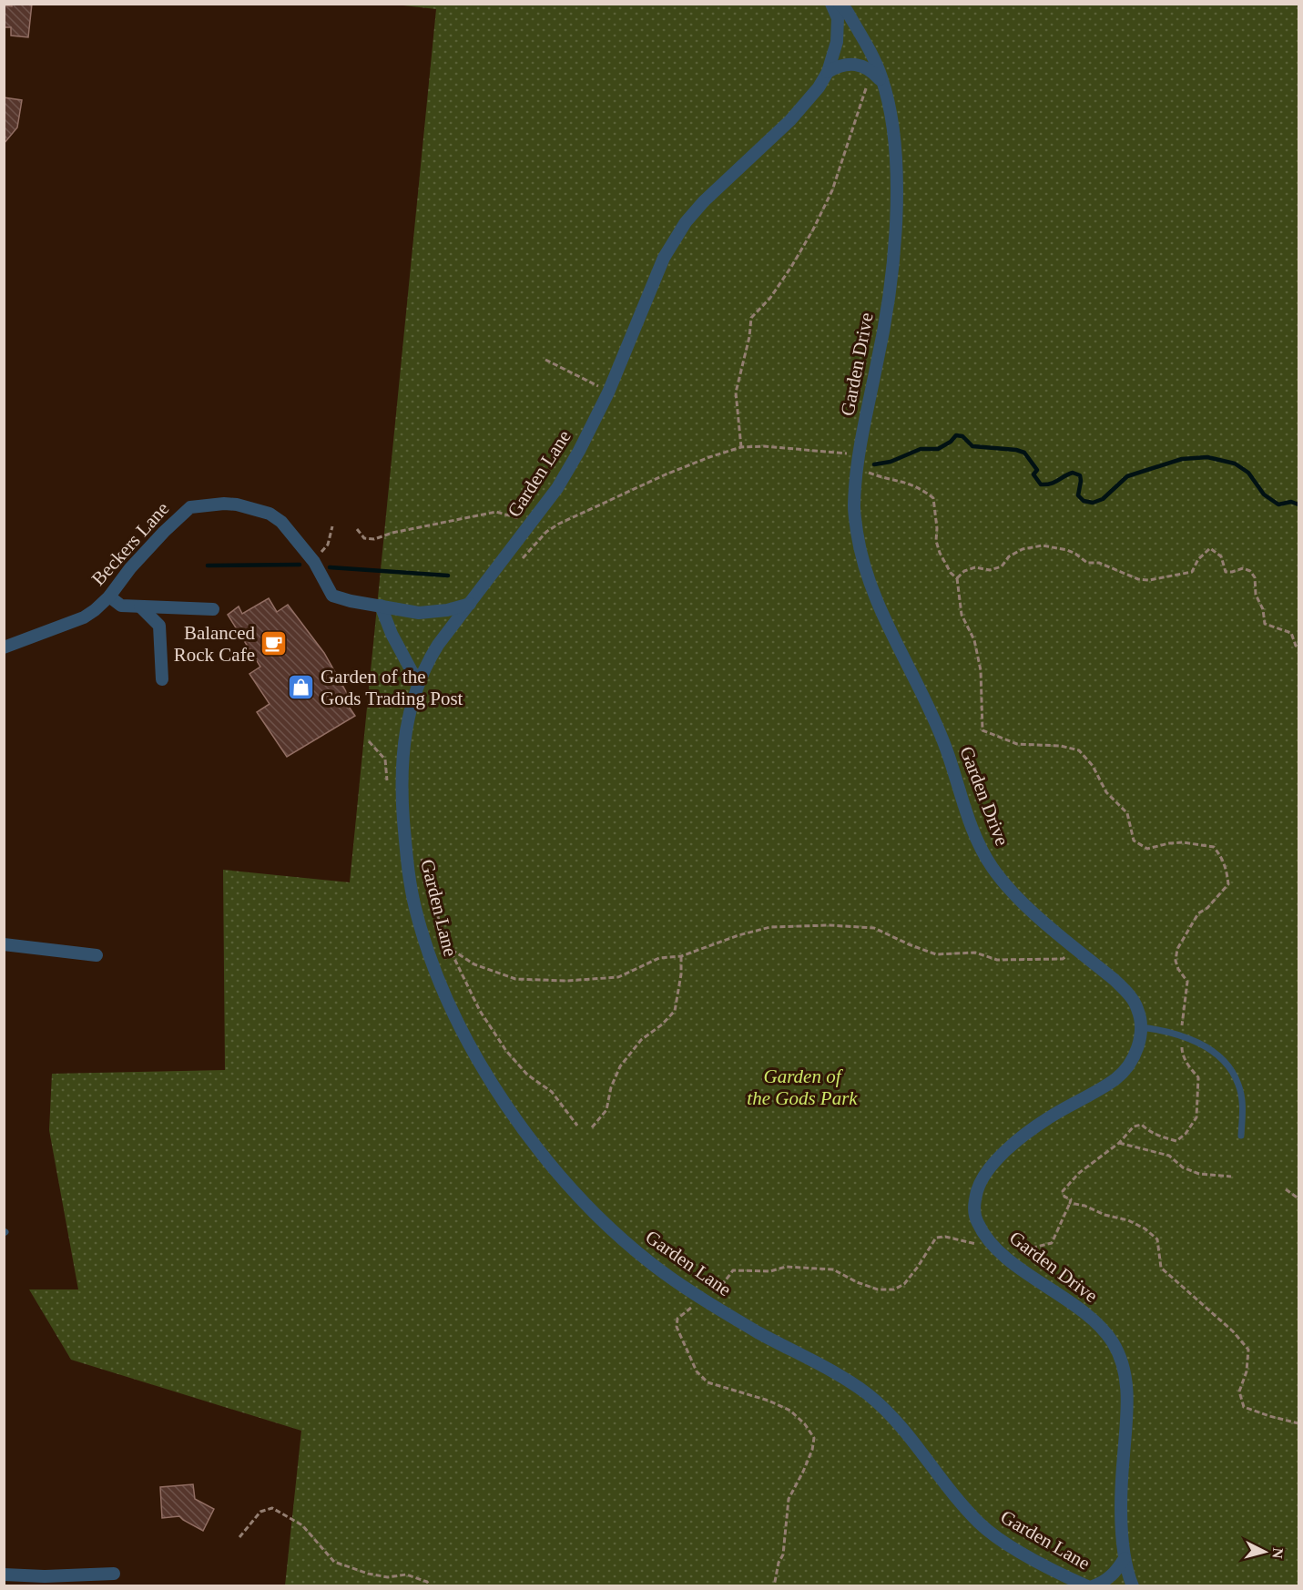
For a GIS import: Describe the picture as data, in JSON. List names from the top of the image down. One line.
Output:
{"streets":{"street":["Garden Drive","Garden Lane","Beckers Lane"]},"crossings":[["Garden Lane","Beckers Lane"]],"parks":["Garden of the Gods Park"],"places":{"cafe":["Balanced Rock Cafe"],"shop":["Garden of the Gods Trading Post"]},"north":"right"}
